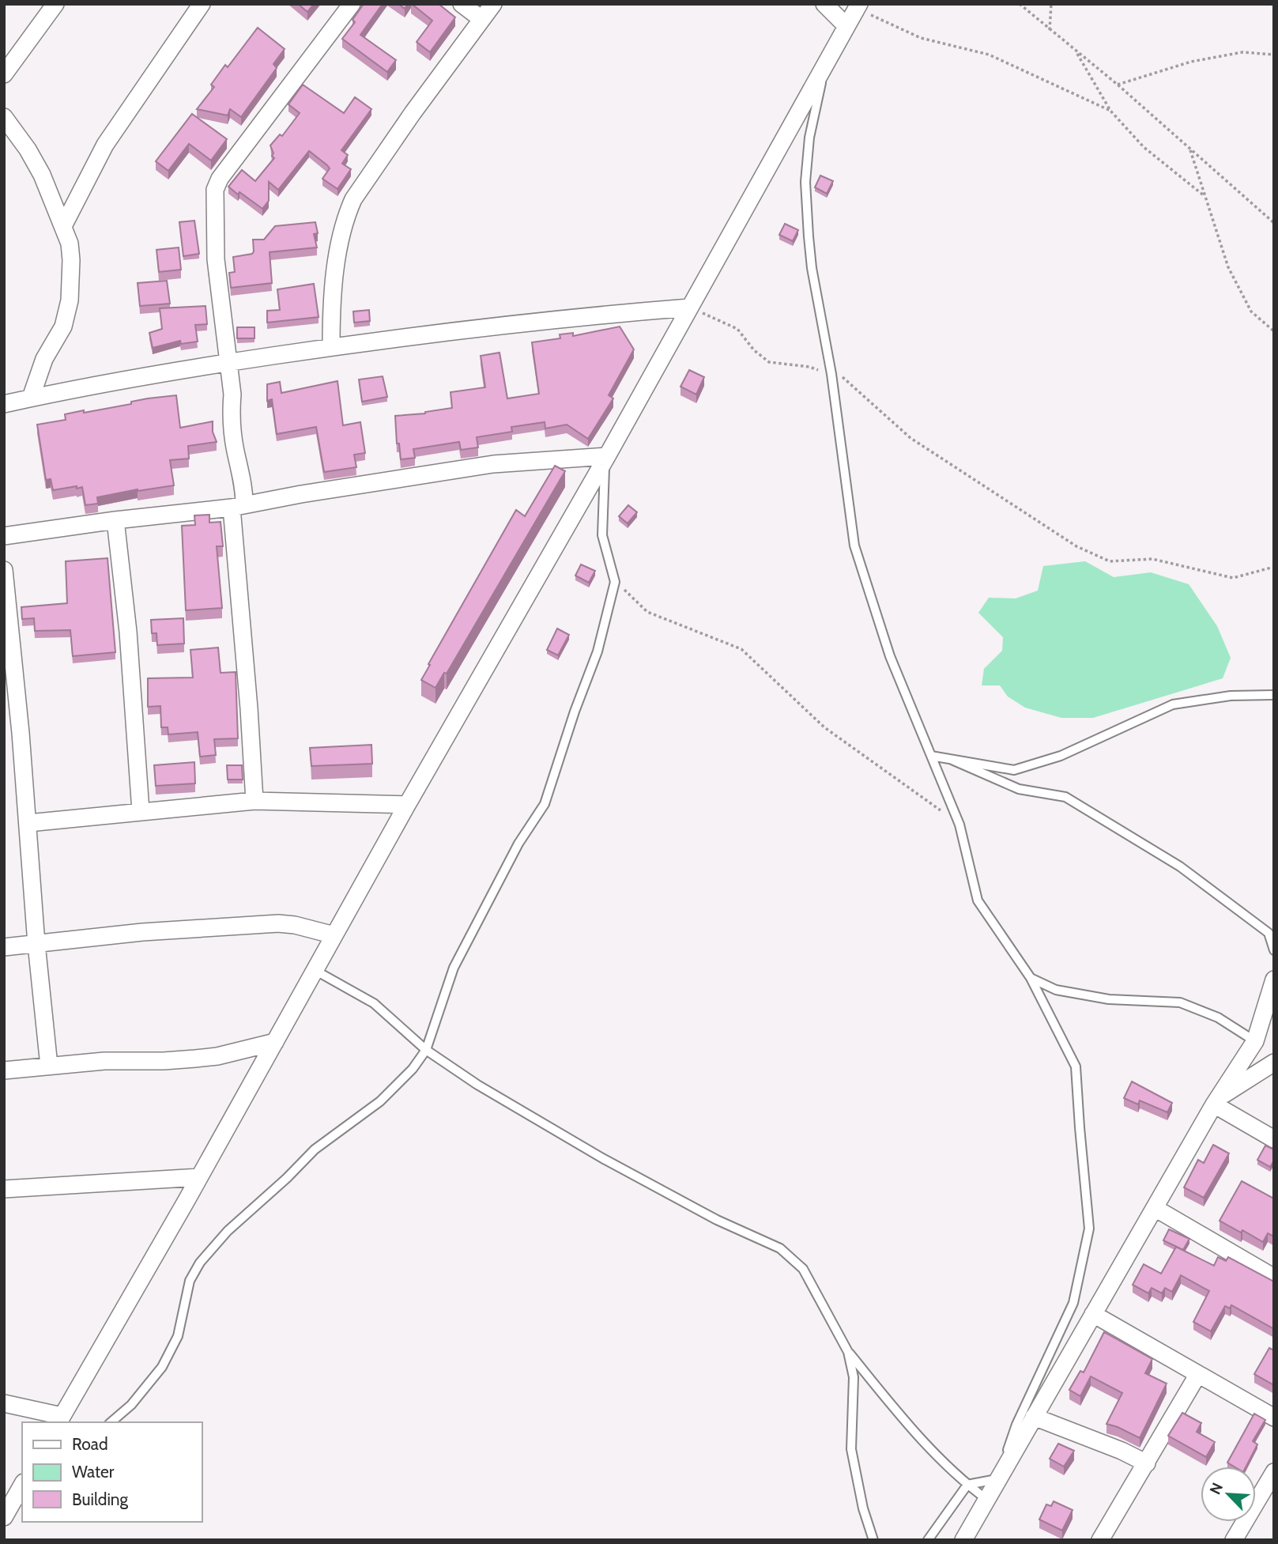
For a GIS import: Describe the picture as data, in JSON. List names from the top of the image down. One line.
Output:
{"legend":["Road","Water","Building"],"north":"top left"}
